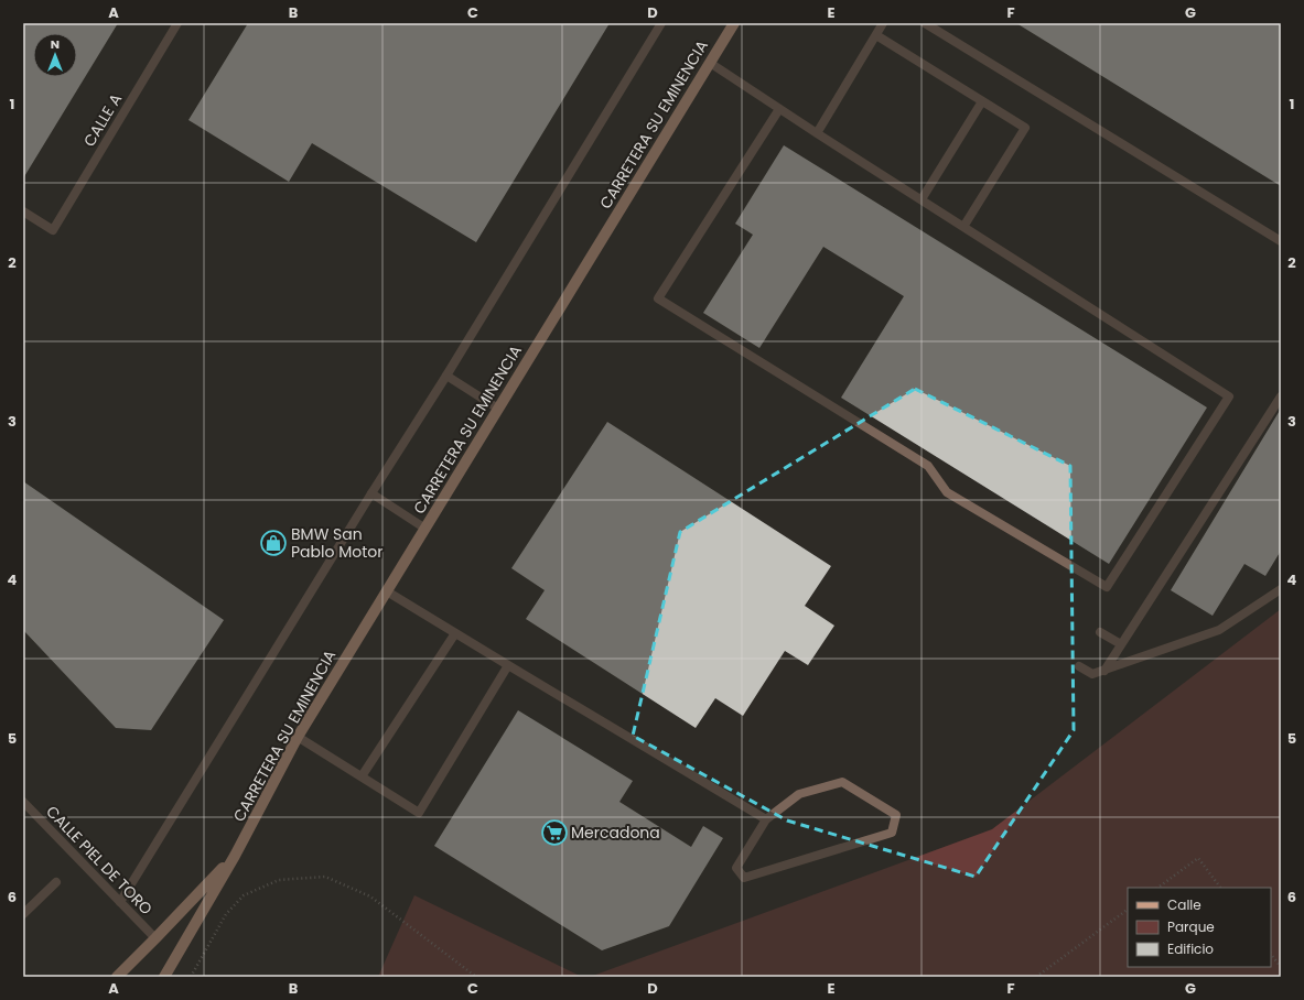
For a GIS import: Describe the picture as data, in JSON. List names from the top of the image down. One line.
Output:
{"streets":{"main road":["CARRETERA SU EMINENCIA"],"street":["CALLE A","CALLE PIEL DE TORO"]},"crossings":[["CARRETERA SU EMINENCIA","CALLE PIEL DE TORO"]],"places":{"shop":["BMW San Pablo Motor"],"supermarket":["Mercadona"]},"legend":["Calle","Parque","Edificio"],"north":"top","grid":{"columns":["A","B","C","D","E","F","G"],"rows":["1","2","3","4","5","6"]}}
